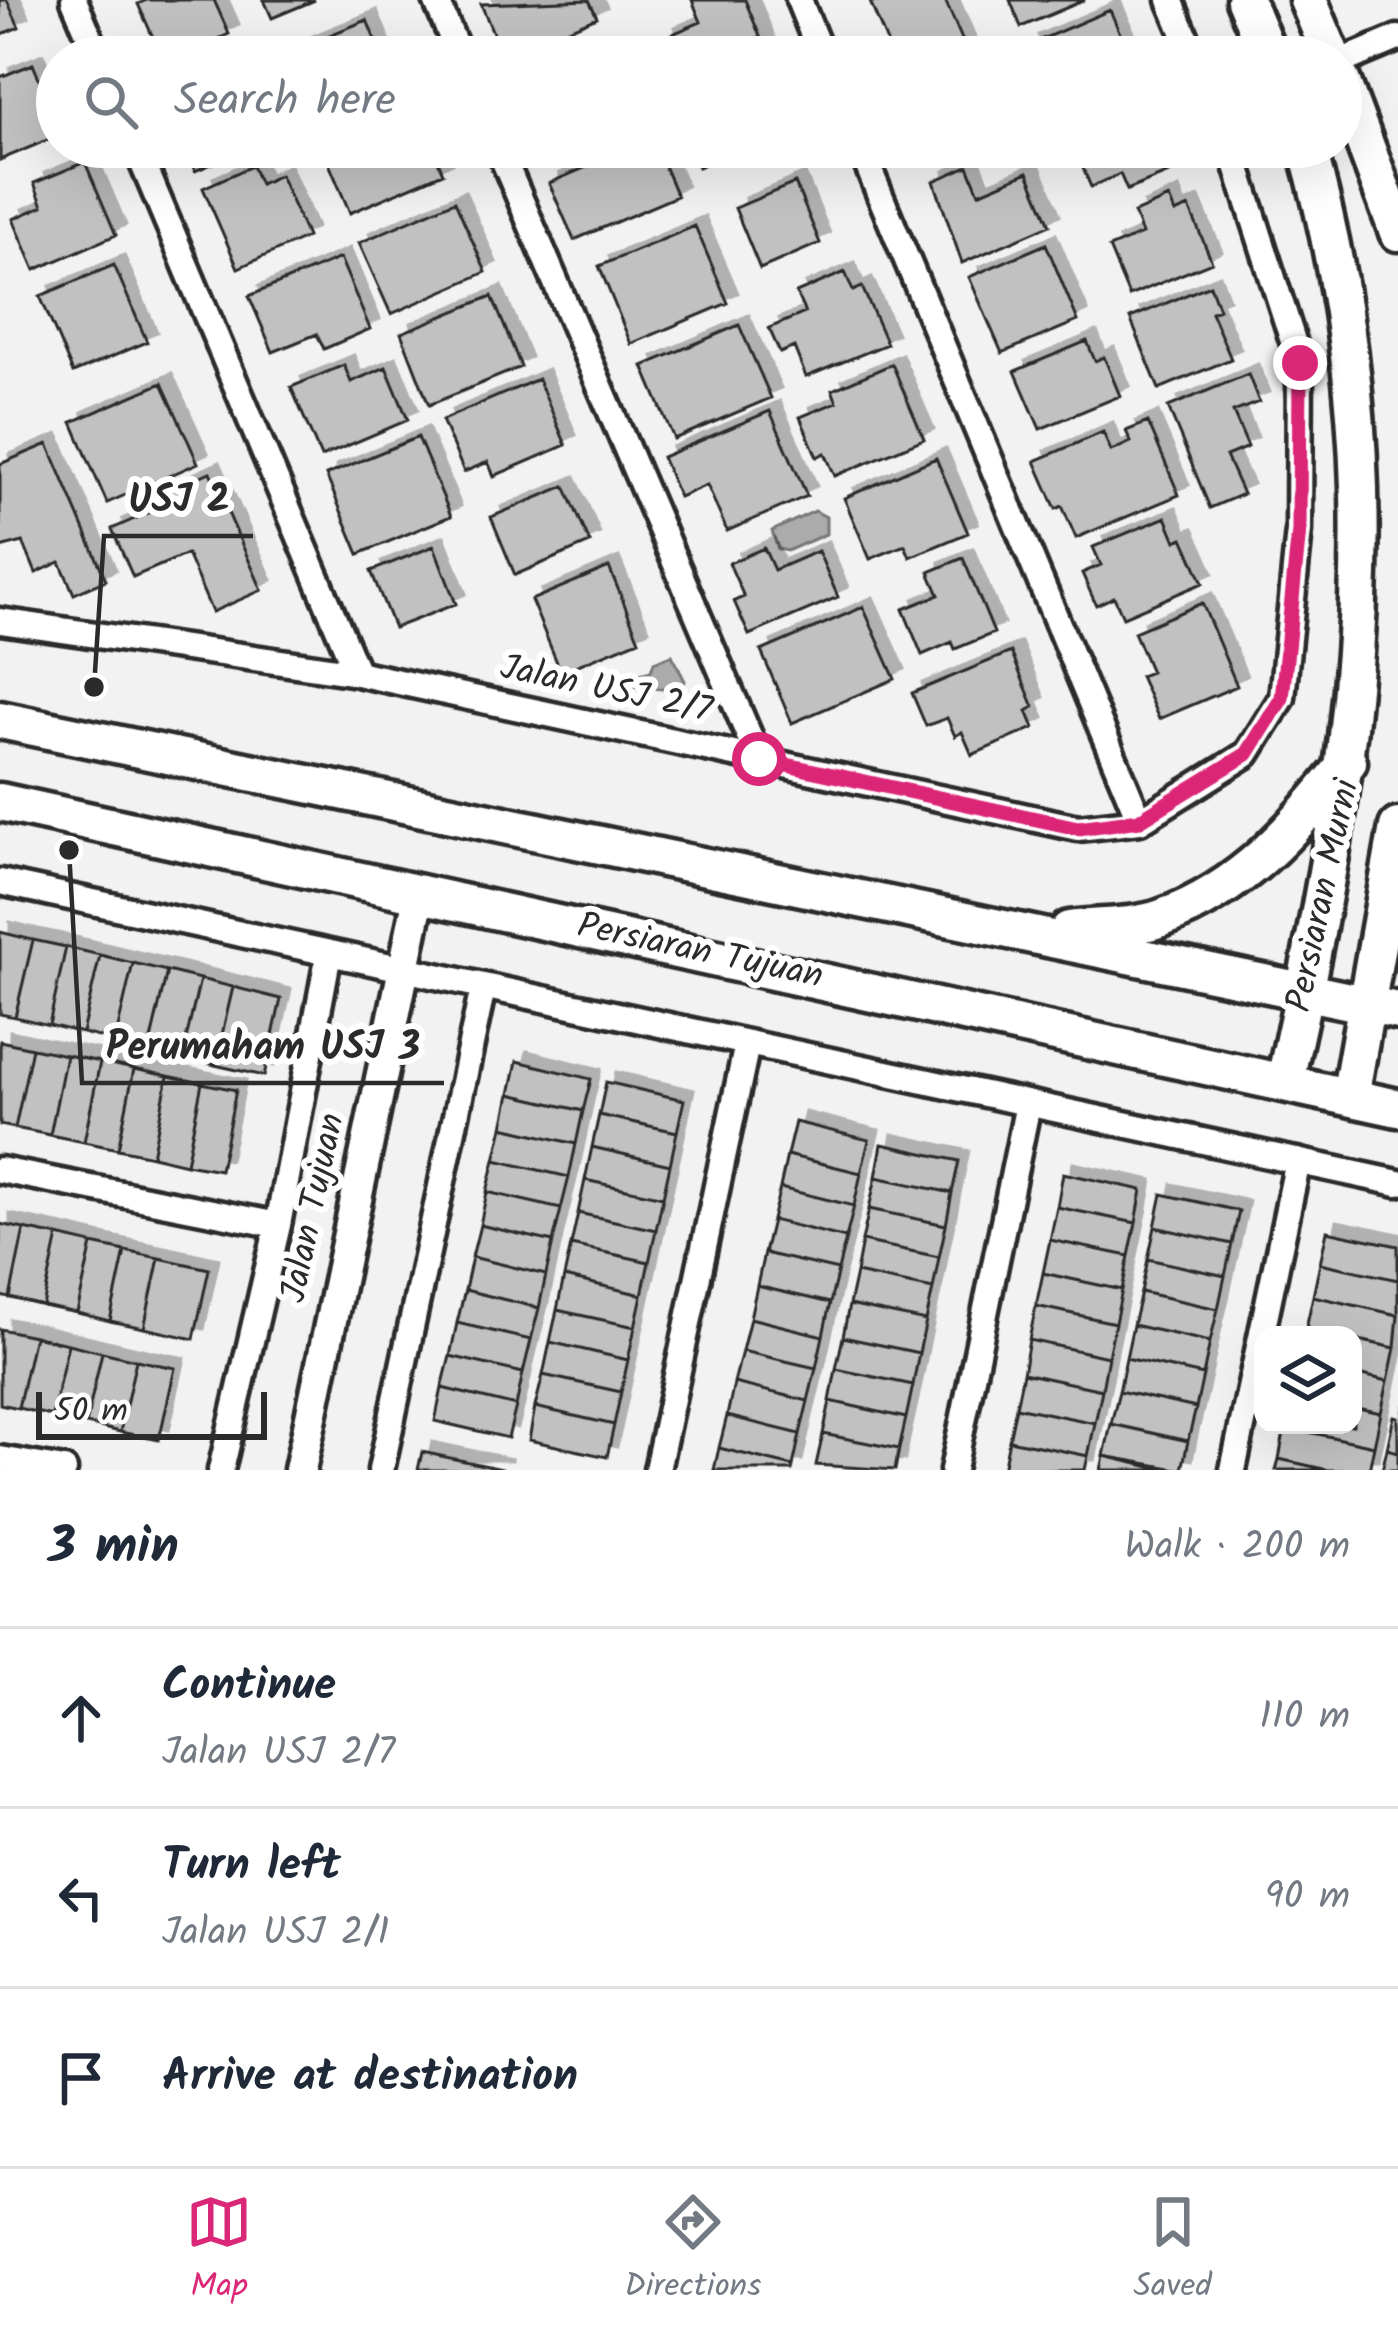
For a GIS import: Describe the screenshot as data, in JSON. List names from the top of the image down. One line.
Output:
{"streets":{"main road":["Persiaran Murni","Persiaran Tujuan"],"street":["Jalan USJ 2/7","Jalan Tujuan"]},"crossings":[["Persiaran Murni","Persiaran Tujuan"],["Persiaran Tujuan","Jalan Tujuan"]],"places":["USJ 2","Perumaham USJ 3"],"scale_bar":"50 m","page":{"search":"Search here","scale":"50 m","heading":["3 min","Walk · 200 m"],"list":[["Continue","Jalan USJ 2/7","110 m"],["Turn left","Jalan USJ 2/1","90 m"],"Arrive at destination"],"nav":["Map","Directions","Saved"]}}
